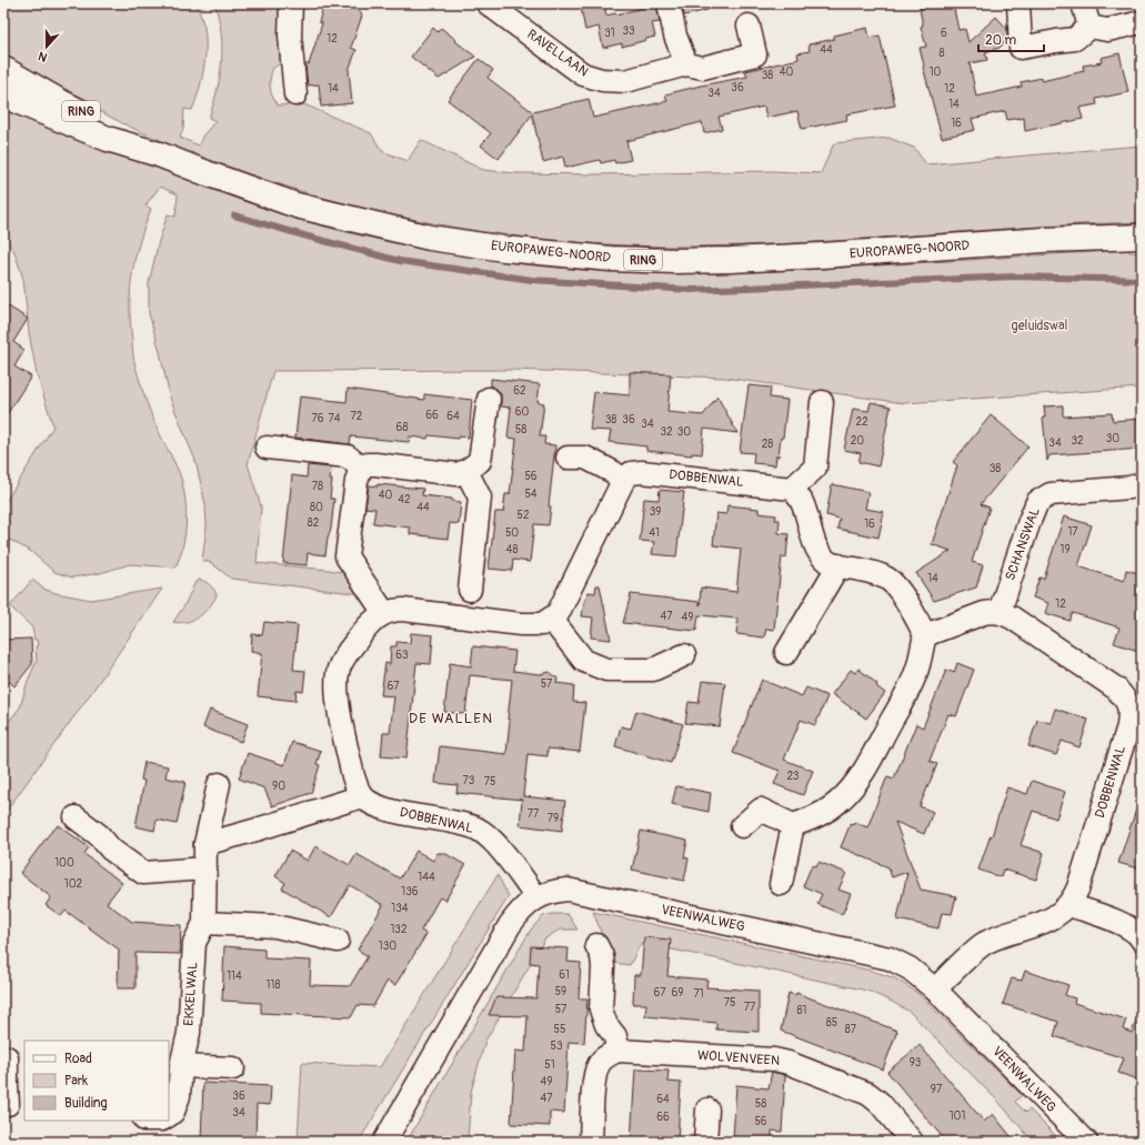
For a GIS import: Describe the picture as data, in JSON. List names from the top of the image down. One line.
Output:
{"streets":{"main road":["RING","EUROPAWEG-NOORD"],"street":["RAVELLAAN","DOBBENWAL","SCHANSWAL","VEENWALWEG","EKKELWAL","WOLVENVEEN"]},"crossings":[["DOBBENWAL","SCHANSWAL"],["DOBBENWAL","VEENWALWEG"]],"districts":["DE WALLEN"],"parks":["geluidswal"],"house_numbers":["33","31","6","12","44","8","40","10","38","36","14","12","34","14","16","62","60","66","72","64","76","74","38","36","22","34","68","58","32","30","30","20","32","34","28","38","56","78","54","40","42","80","44","39","52","82","16","17","50","41","48","19","14","12","47","49","63","57","67","23","73","75","90","77","79","100","144","102","136","134","132","130","61","114","118","59","67","69","71","75","77","57","81","85","55","87","53","93","51","49","97","36","47","64","58","34","101","66","56"],"legend":["Road","Park","Building"],"scale_bar":"20 m","north":"bottom"}
